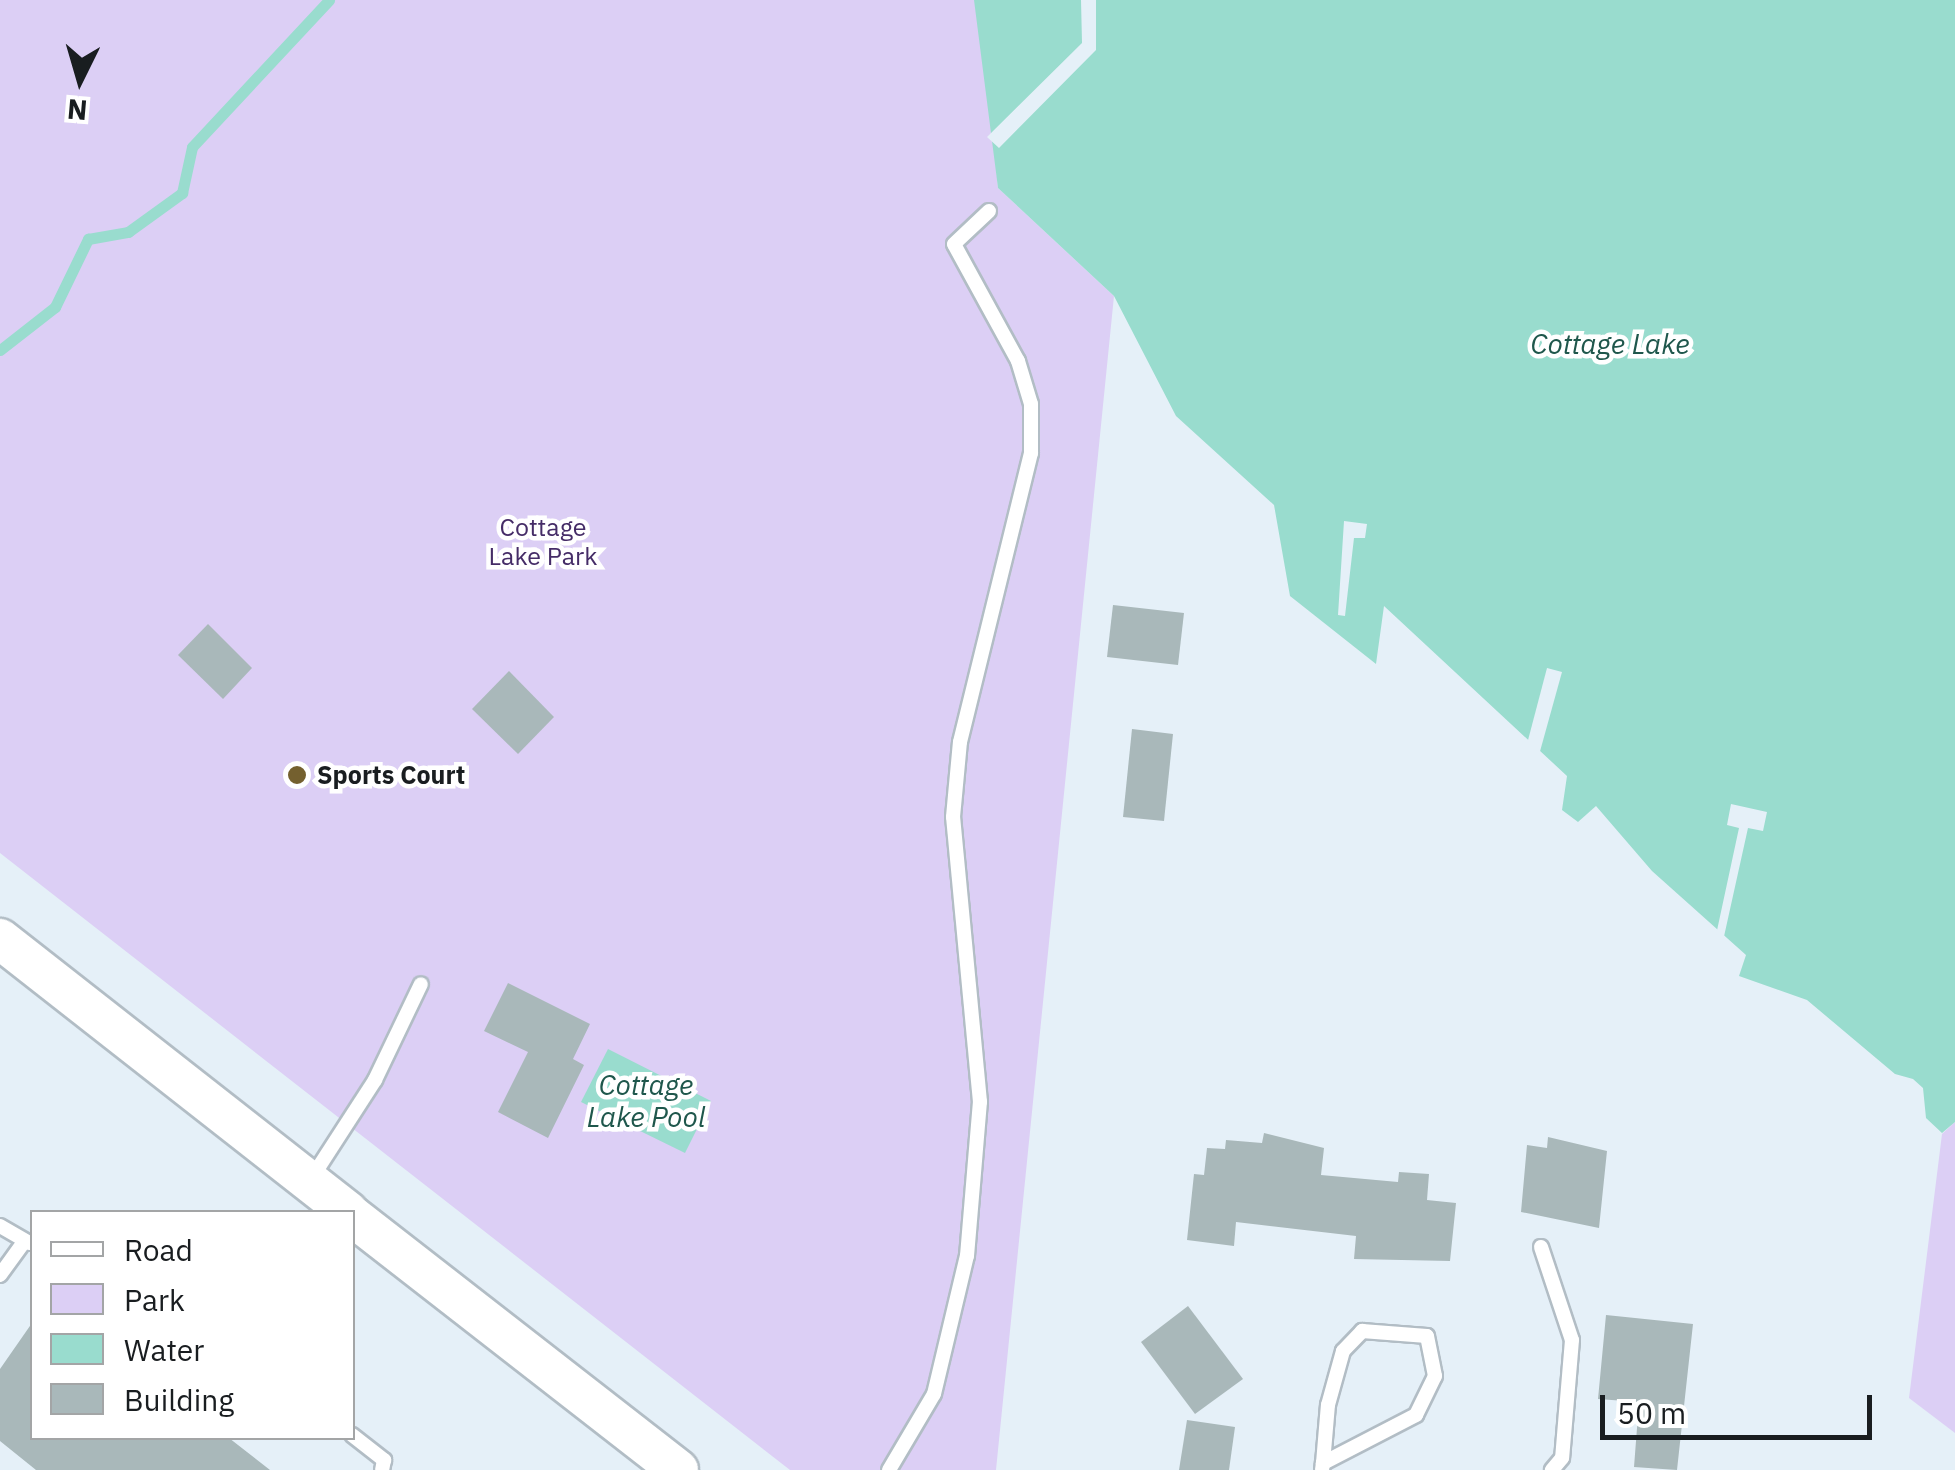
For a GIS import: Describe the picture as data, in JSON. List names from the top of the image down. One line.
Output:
{"water":["Cottage Lake","Cottage Lake Pool"],"parks":["Cottage Lake Park"],"places":["Sports Court"],"legend":["Road","Park","Water","Building"],"scale_bar":"50 m","north":"bottom"}
